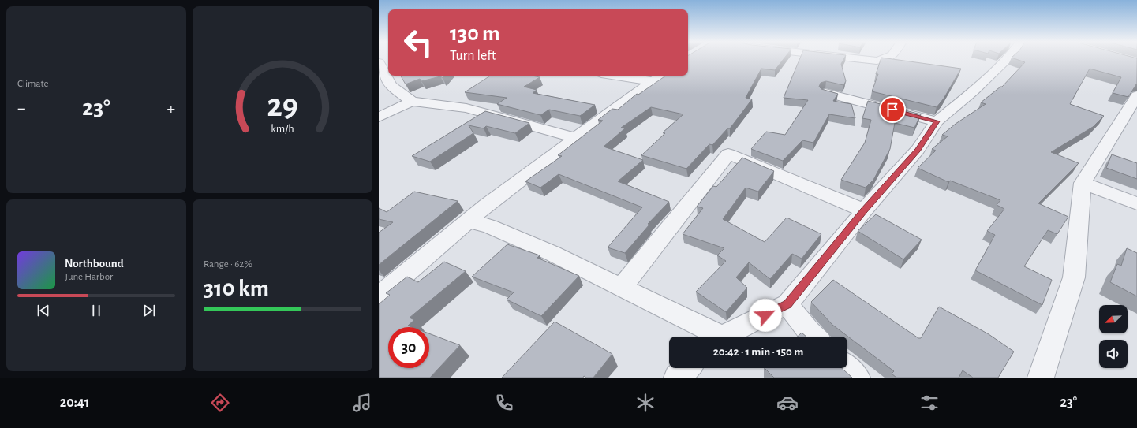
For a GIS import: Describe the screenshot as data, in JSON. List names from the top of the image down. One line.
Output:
{"north":"bottom left","page":{"tile":["Climate",["Range · 62%","310 km"]],"turn":["130 m","Turn left"],"heat":["−","23°","+"],"song":["Northbound","June Harbor"],"limit":"30","trip":"20:42 · 1 min · 150 m","tabs":["20:41","23°"],"gauge":["29","km/h"]}}
